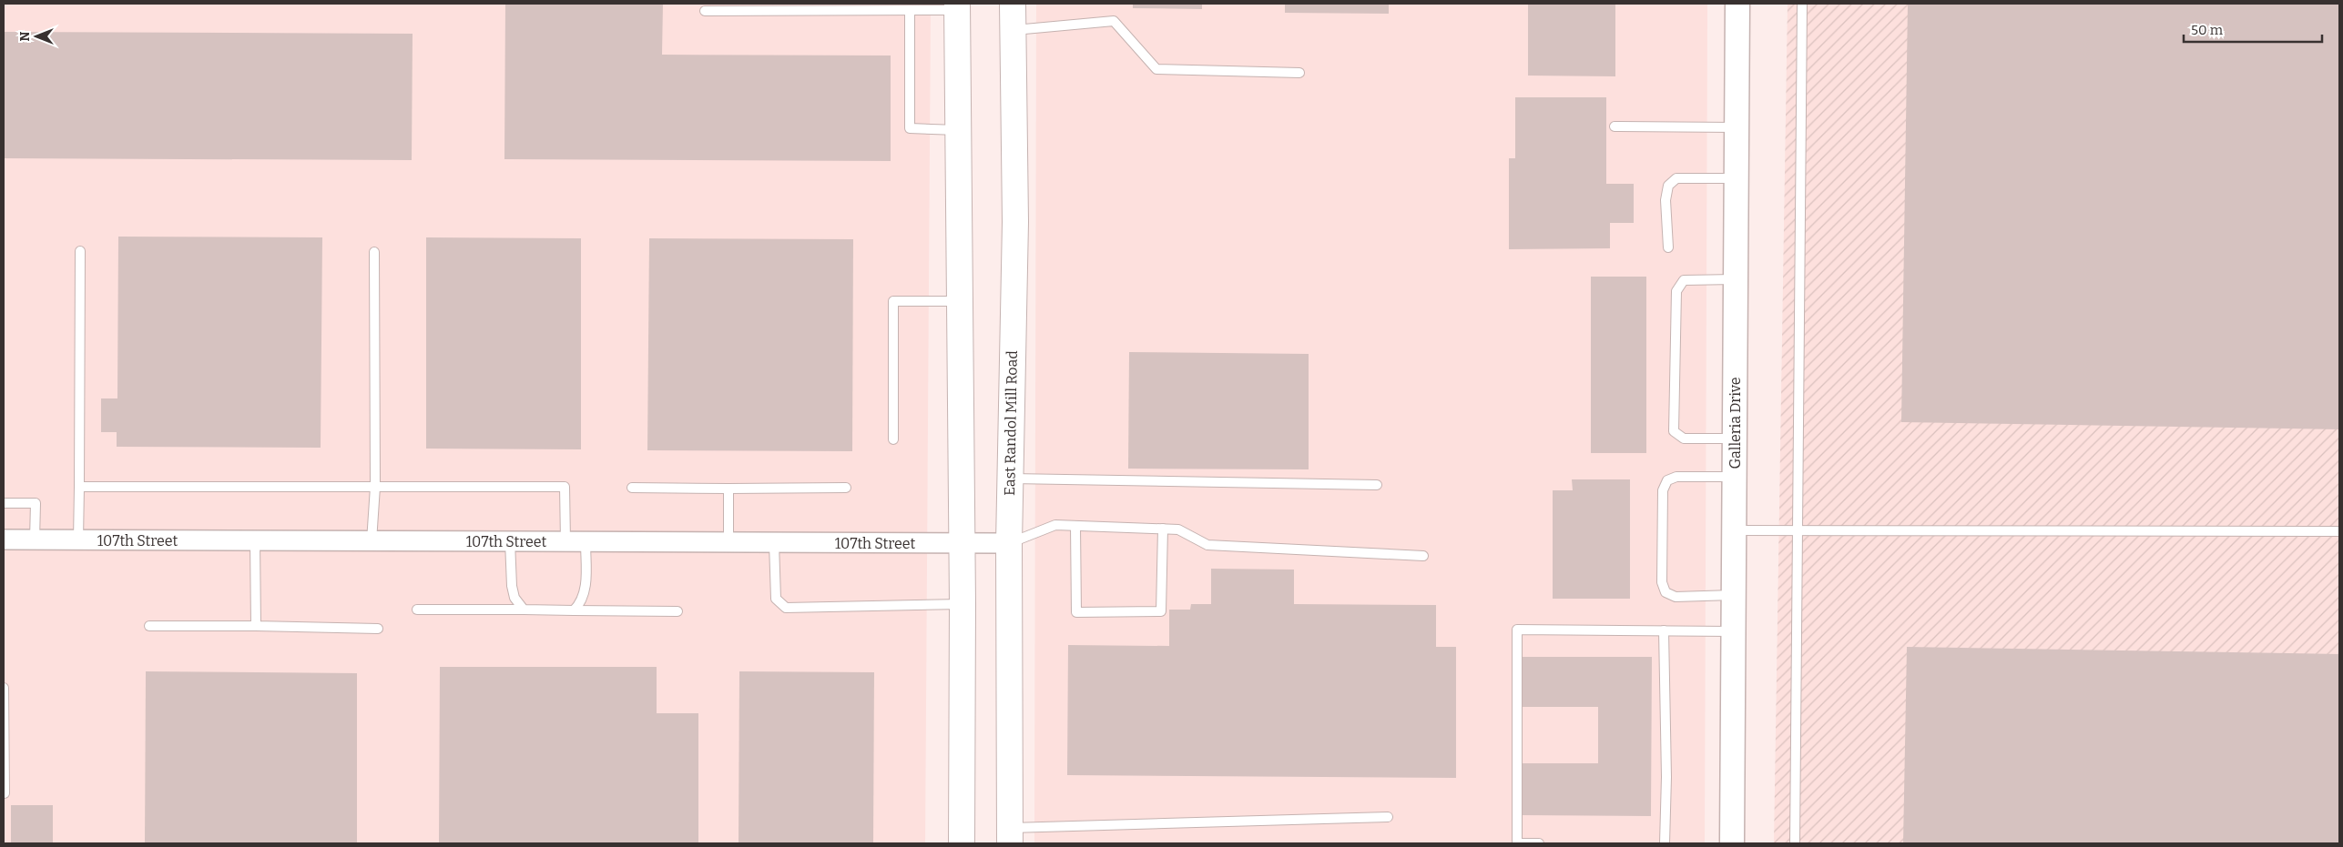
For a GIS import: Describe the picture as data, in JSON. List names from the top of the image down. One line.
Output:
{"streets":{"main road":["East Randol Mill Road"],"street":["Galleria Drive","107th Street"]},"crossings":[["East Randol Mill Road","107th Street"]],"scale_bar":"50 m","north":"left"}
